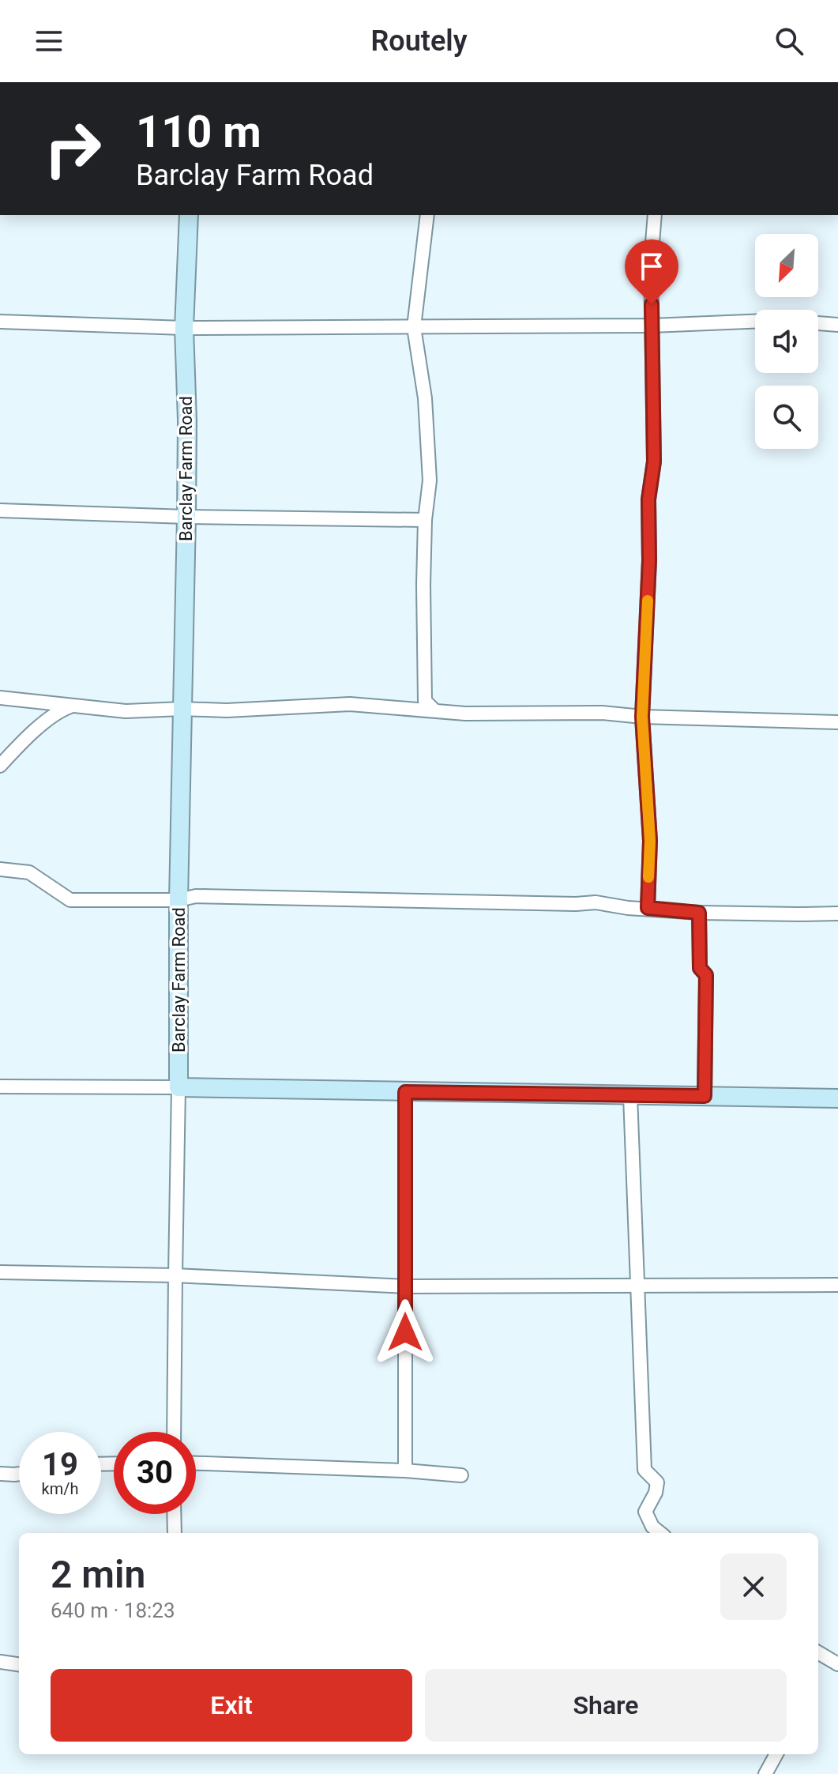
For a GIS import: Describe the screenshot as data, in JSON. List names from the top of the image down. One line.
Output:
{"streets":{"street":["Barclay Farm Road"]},"north":"bottom left","page":{"header":"Routely","turn":["110 m","Barclay Farm Road"],"speed":"19 km/h","limit":"30","heading":["2 min","640 m · 18:23"],"buttons":["Exit","Share"]}}
